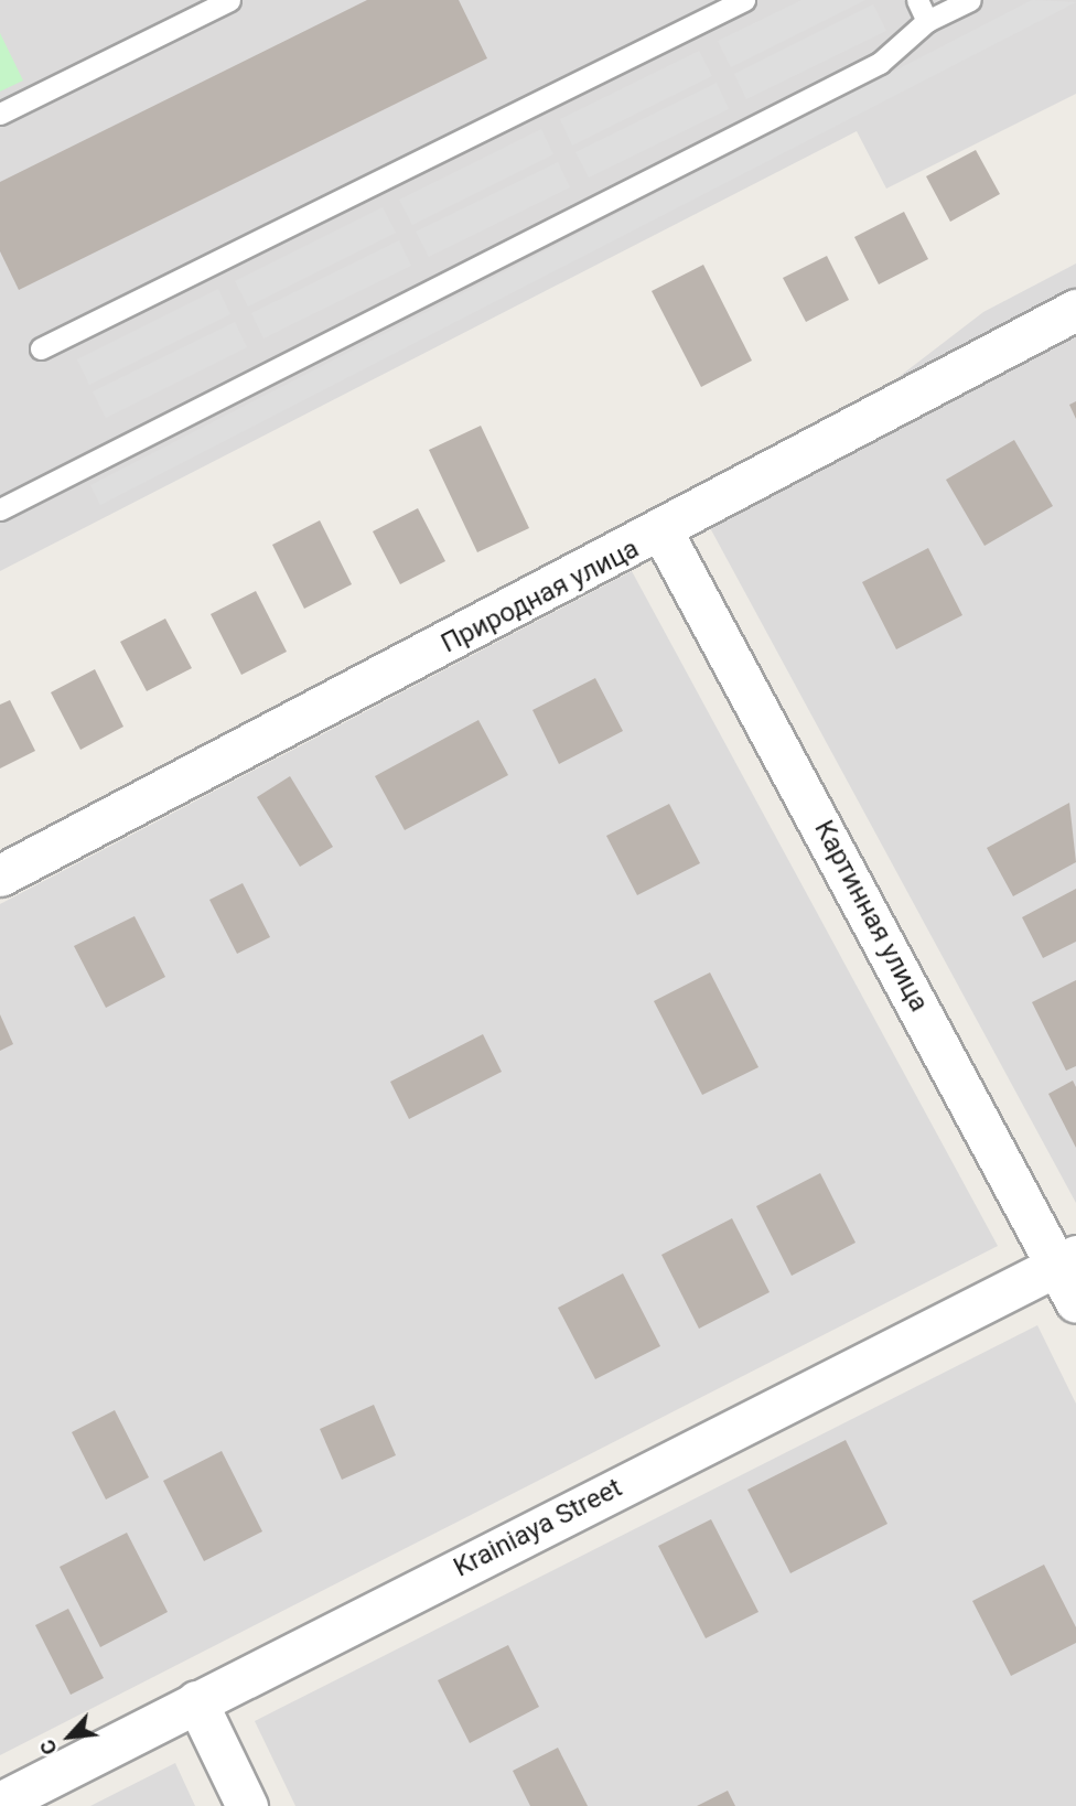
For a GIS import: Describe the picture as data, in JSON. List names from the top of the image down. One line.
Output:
{"streets":{"street":["Природная улица","Картинная улица","Krainiaya Street"]},"crossings":[["Природная улица","Картинная улица"],["Картинная улица","Krainiaya Street"]],"north":"bottom left"}
